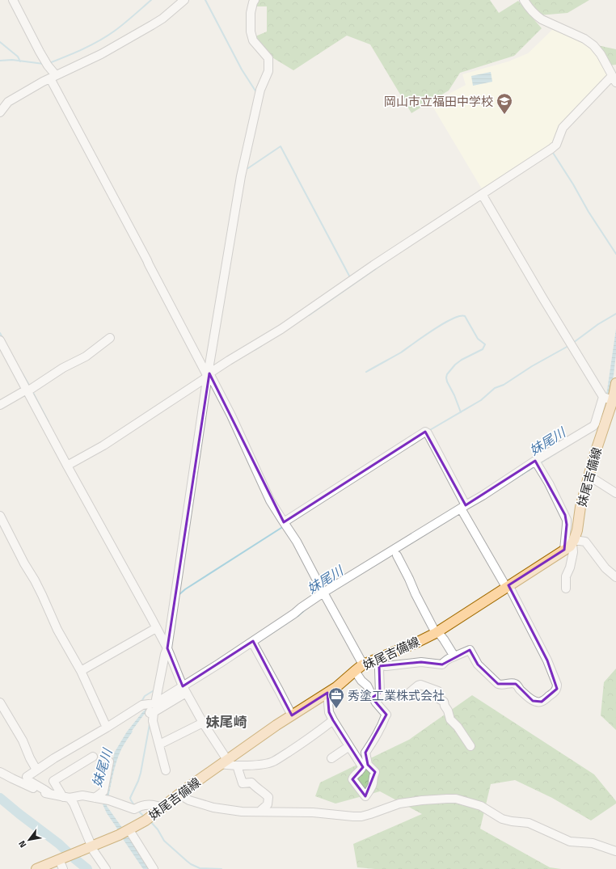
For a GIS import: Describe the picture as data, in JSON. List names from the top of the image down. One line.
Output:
{"streets":{"main road":["妹尾吉備線"]},"districts":["妹尾崎"],"water":["妹尾川"],"places":{"school or university":["岡山市立福田中学校"],"office":["秀塗工業株式会社"]},"north":"bottom left"}
